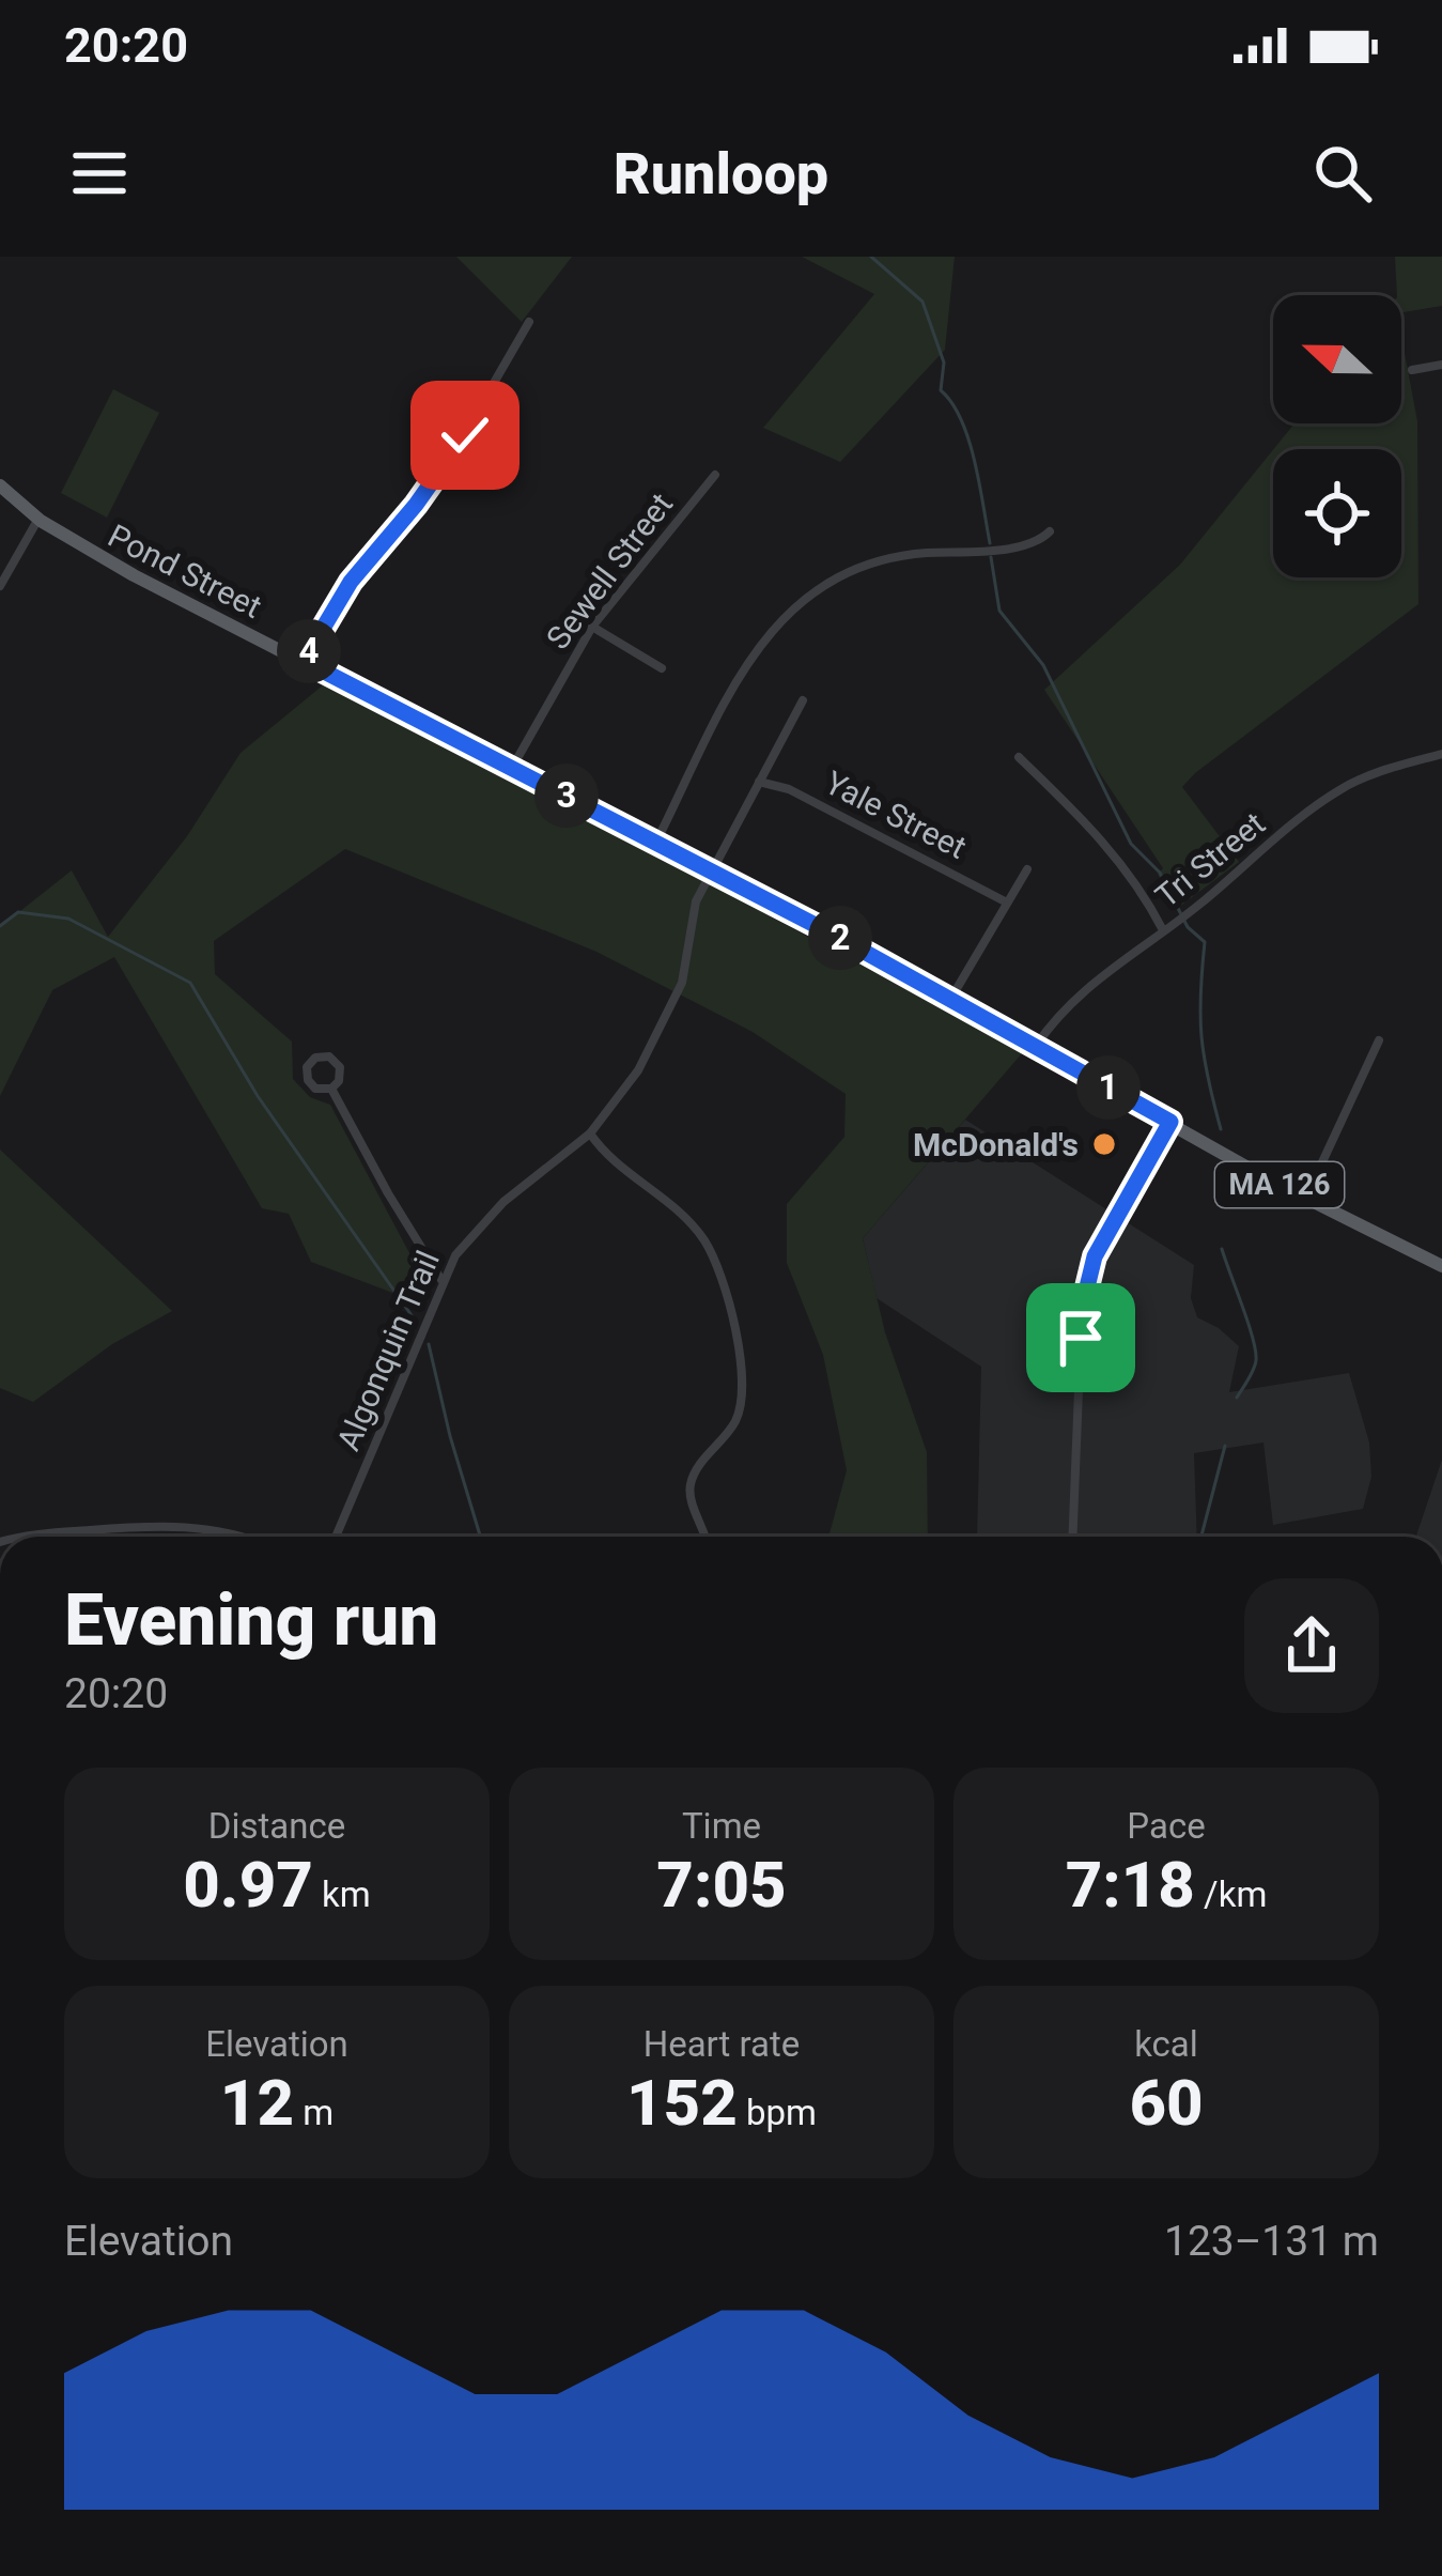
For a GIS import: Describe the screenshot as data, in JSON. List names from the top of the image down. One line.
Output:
{"streets":{"main road":["Pond Street","MA 126"],"street":["Sewell Street","Yale Street","Tri Street","Algonquin Trail"]},"crossings":[["Pond Street","Sewell Street"],["Pond Street","Tri Street"],["Pond Street","Algonquin Trail"],["Yale Street","Algonquin Trail"]],"places":["McDonald's"],"north":"left","page":{"status":"20:20","header":"Runloop","pins":["4","3","2","1"],"heading":["Evening run","20:20"],"stats":[["Distance","0.97 km"],["Time","7:05"],["Pace","7:18 /km"],["Elevation","12 m"],["Heart rate","152 bpm"],["kcal","60"]],"chart":["Elevation","123–131 m"]}}
